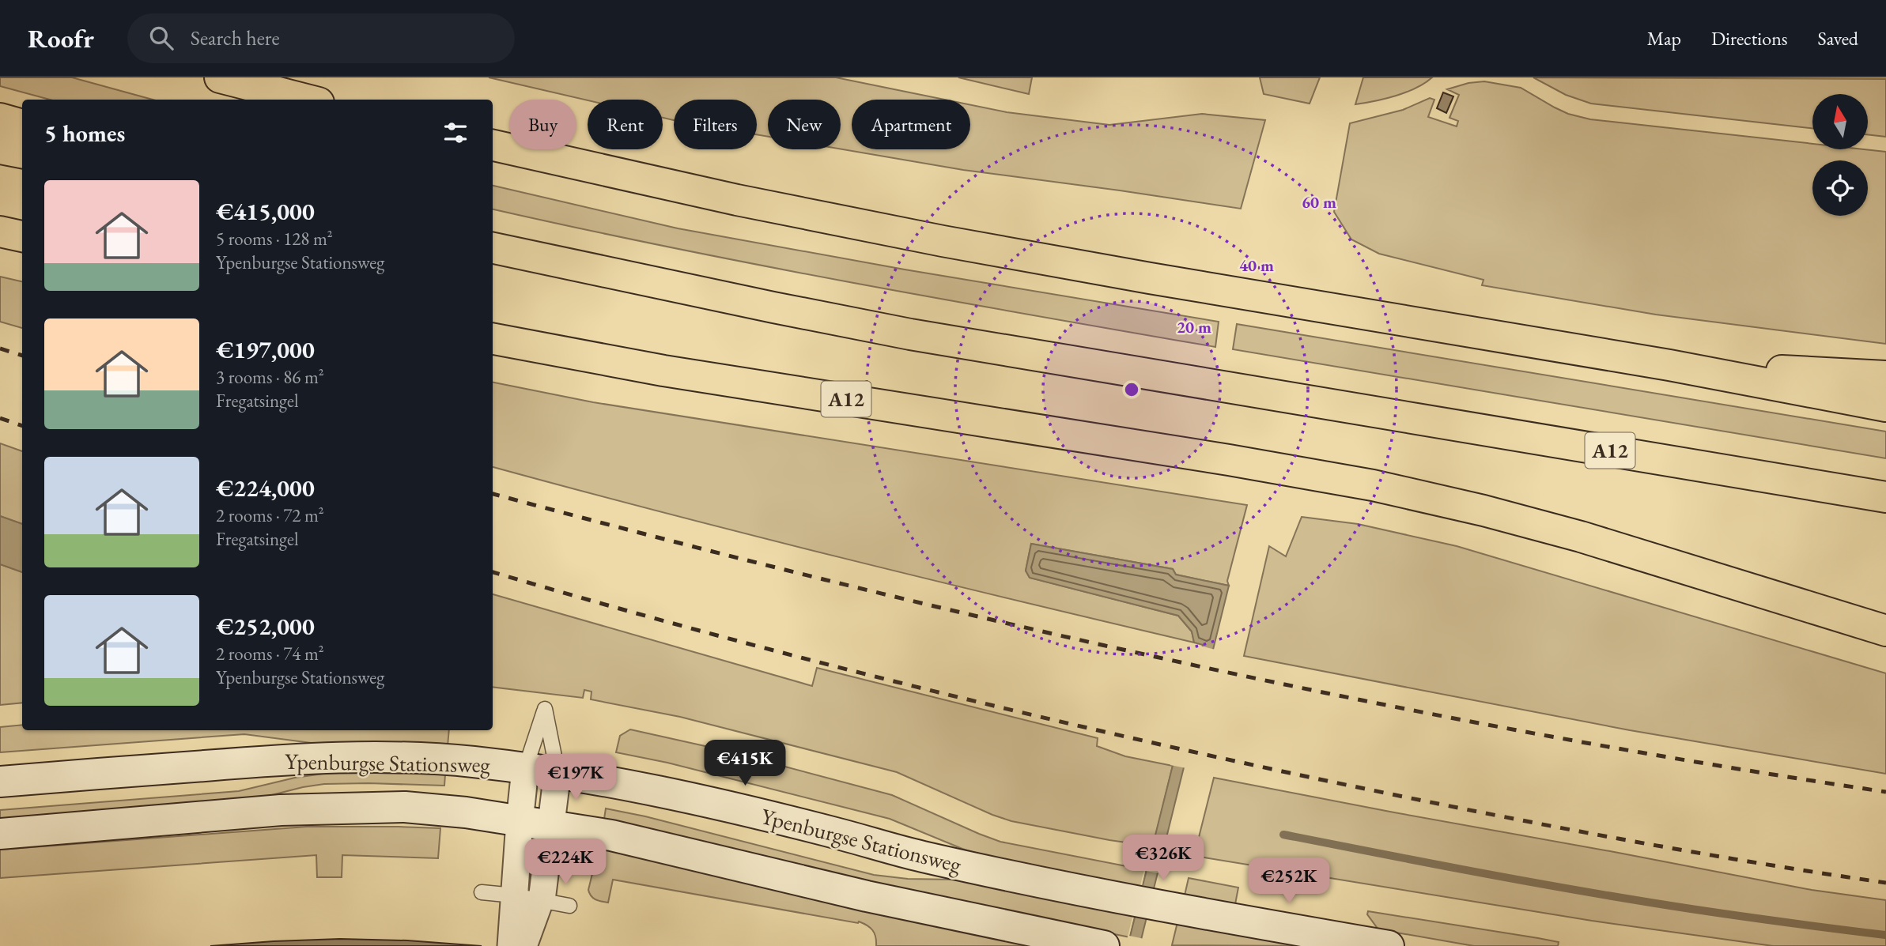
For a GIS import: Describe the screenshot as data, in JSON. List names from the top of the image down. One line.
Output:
{"streets":{"highway":["A12"],"main road":["Ypenburgse Stationsweg"]},"north":"top","page":{"header":"Roofr","search":"Search here","nav":["Map","Directions","Saved"],"chip":["Buy","Rent","Filters","New","Apartment"],"heading":"5 homes","list":[{"name":"€415,000","note":"5 rooms · 128 m² · Ypenburgse Stationsweg"},{"name":"€197,000","note":"3 rooms · 86 m² · Fregatsingel"},{"name":"€224,000","note":"2 rooms · 72 m² · Fregatsingel"},{"name":"€252,000","note":"2 rooms · 74 m² · Ypenburgse Stationsweg"}],"price":["€415K","€197K","€326K","€224K","€252K"]},"rings":["60 m","40 m","20 m"]}
